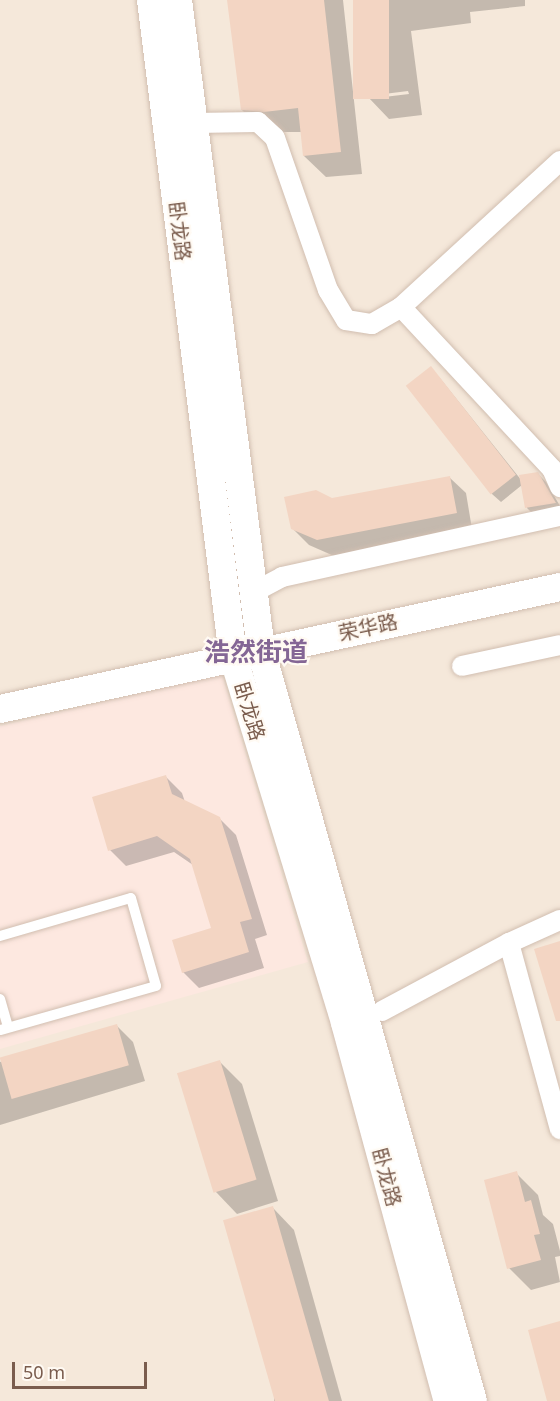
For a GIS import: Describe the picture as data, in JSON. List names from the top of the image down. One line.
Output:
{"streets":{"main road":["卧龙路","荣华路"]},"crossings":[["卧龙路","荣华路"]],"districts":["浩然街道"],"scale_bar":"50 m"}
